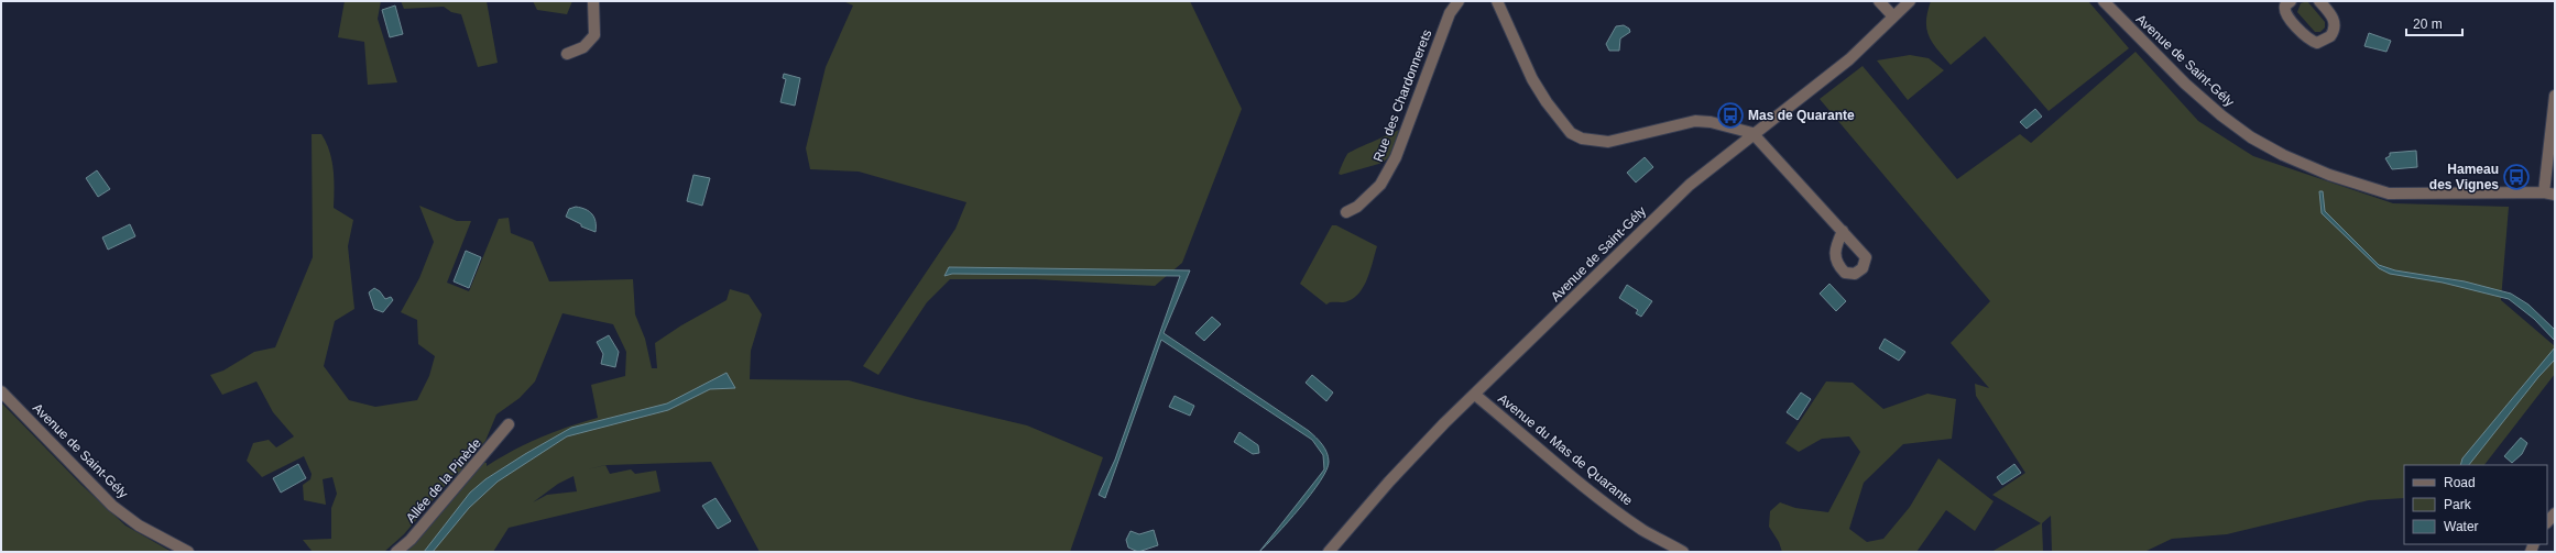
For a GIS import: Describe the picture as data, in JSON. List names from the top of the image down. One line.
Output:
{"streets":{"street":["Avenue de Saint-Gély","Rue des Chardonnerets","Avenue du Mas de Quarante","Allée de la Pinède"]},"crossings":[["Avenue de Saint-Gély","Avenue du Mas de Quarante"]],"places":{"bus stop":["Mas de Quarante","Hameau des Vignes"]},"legend":["Road","Park","Water"],"scale_bar":"20 m"}
